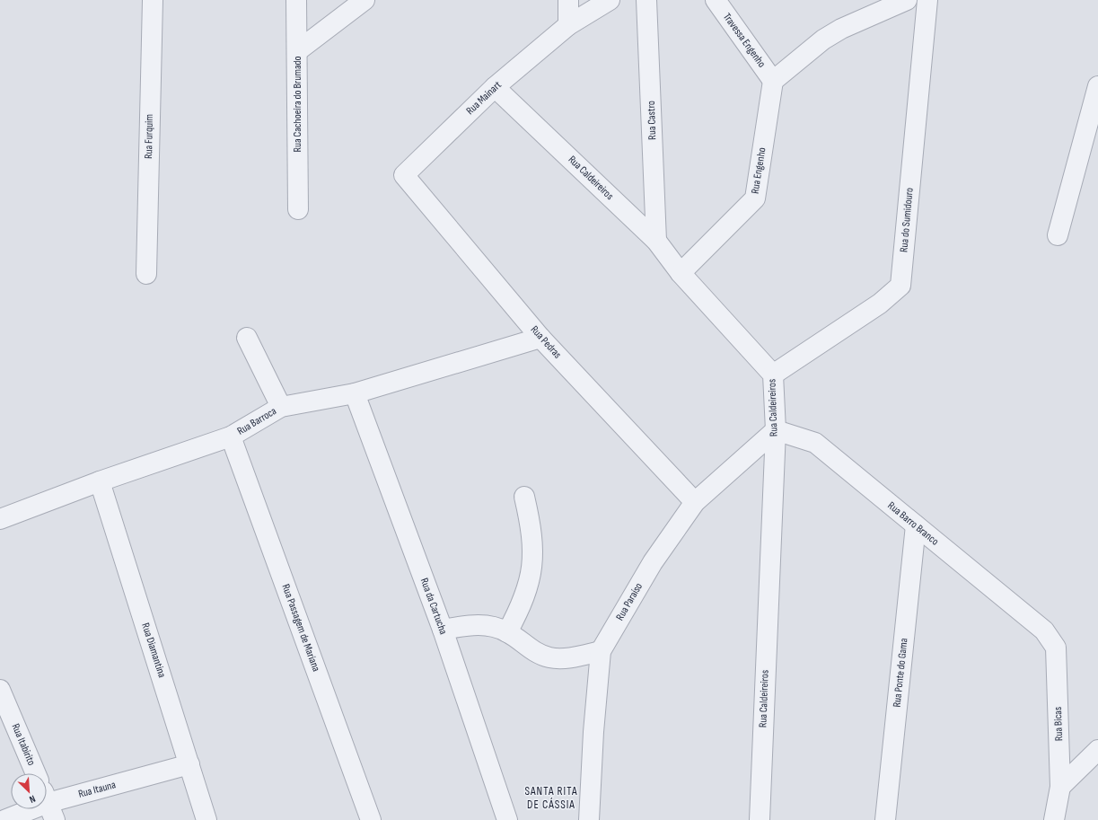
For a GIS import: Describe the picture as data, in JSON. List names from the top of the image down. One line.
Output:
{"streets":{"street":["Travessa Engenho","Rua Mainart","Rua Cachoeira do Brumado","Rua Castro","Rua Furquim","Rua Engenho","Rua Caldeireiros","Rua do Sumidouro","Rua Pedras","Rua Barroca","Rua Barro Branco","Rua Paraíso","Rua da Cartucha","Rua Passagem de Mariana","Rua Diamantina","Rua Ponte do Gama","Rua Bicas","Rua Itabirito","Rua Itauna"]},"crossings":[["Travessa Engenho","Rua Engenho"],["Rua Mainart","Rua Caldeireiros"],["Rua Mainart","Rua Pedras"],["Rua Castro","Rua Caldeireiros"],["Rua Engenho","Rua Caldeireiros"],["Rua Caldeireiros","Rua do Sumidouro"],["Rua Caldeireiros","Rua Barro Branco"],["Rua Caldeireiros","Rua Paraíso"],["Rua Pedras","Rua Barroca"],["Rua Pedras","Rua Paraíso"],["Rua Barroca","Rua da Cartucha"],["Rua Barroca","Rua Passagem de Mariana"],["Rua Barroca","Rua Diamantina"],["Rua Barro Branco","Rua Paraíso"],["Rua Barro Branco","Rua Ponte do Gama"],["Rua Barro Branco","Rua Bicas"],["Rua Diamantina","Rua Itauna"]],"districts":["SANTA RITA DE CÁSSIA"],"north":"bottom right"}
